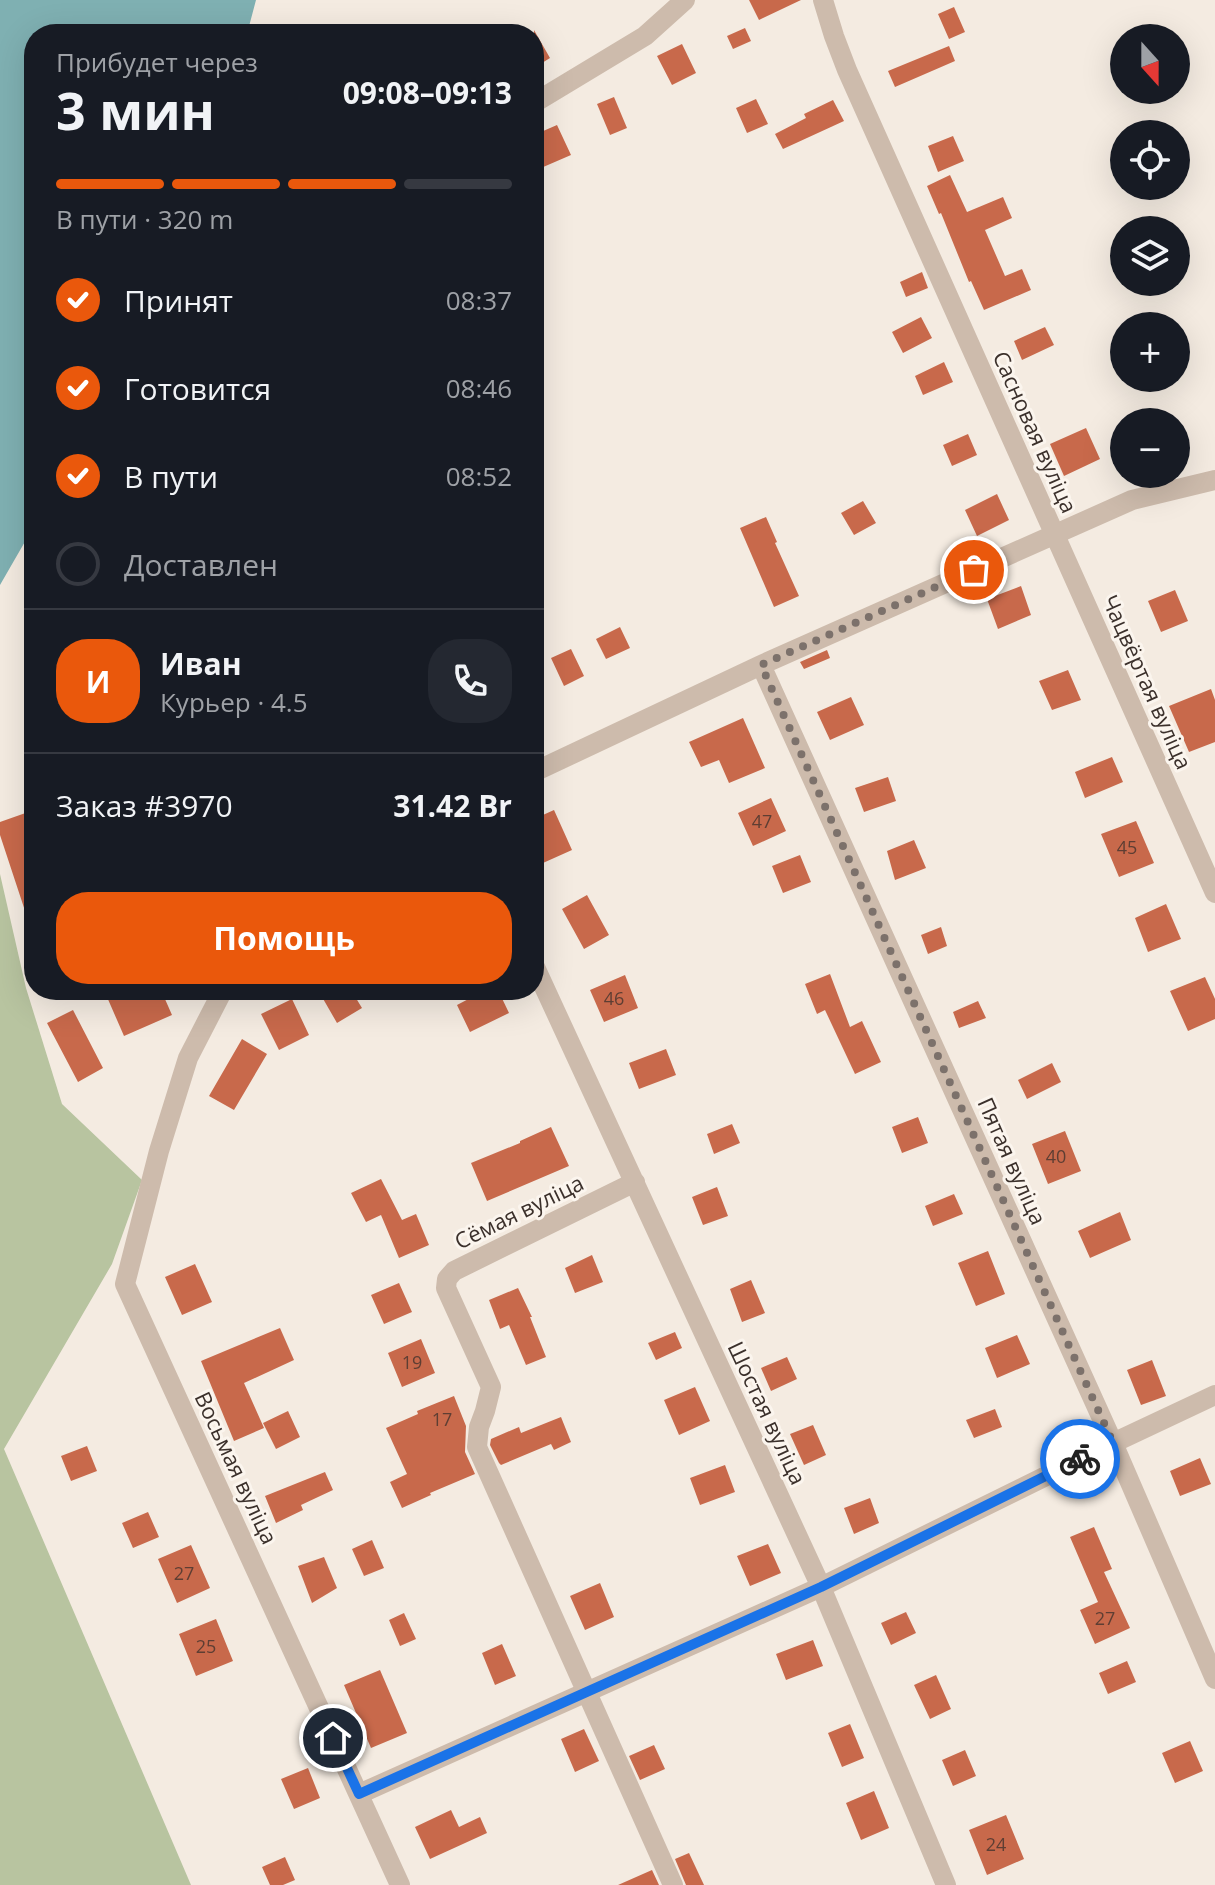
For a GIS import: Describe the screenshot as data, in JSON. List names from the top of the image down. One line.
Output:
{"streets":{"street":["Сасновая вуліца","Чацвёртая вуліца","Пятая вуліца","Сёмая вуліца","Шостая вуліца","Восьмая вуліца"]},"crossings":[["Сасновая вуліца","Чацвёртая вуліца"],["Сасновая вуліца","Пятая вуліца"],["Сёмая вуліца","Шостая вуліца"]],"house_numbers":["47","45","46","40","19","17","27","27","25","24"],"north":"bottom","page":{"map_buttons":["+","−"],"heading":["3 мин","Прибудет через","09:08–09:13"],"panel":["Иван","Курьер · 4.5","Заказ #3970","31.42 Br"],"bar":"В пути · 320 m","list":[["Принят","08:37"],["Готовится","08:46"],["В пути","08:52"],"Доставлен"],"round":"И","buttons":"Помощь"}}
